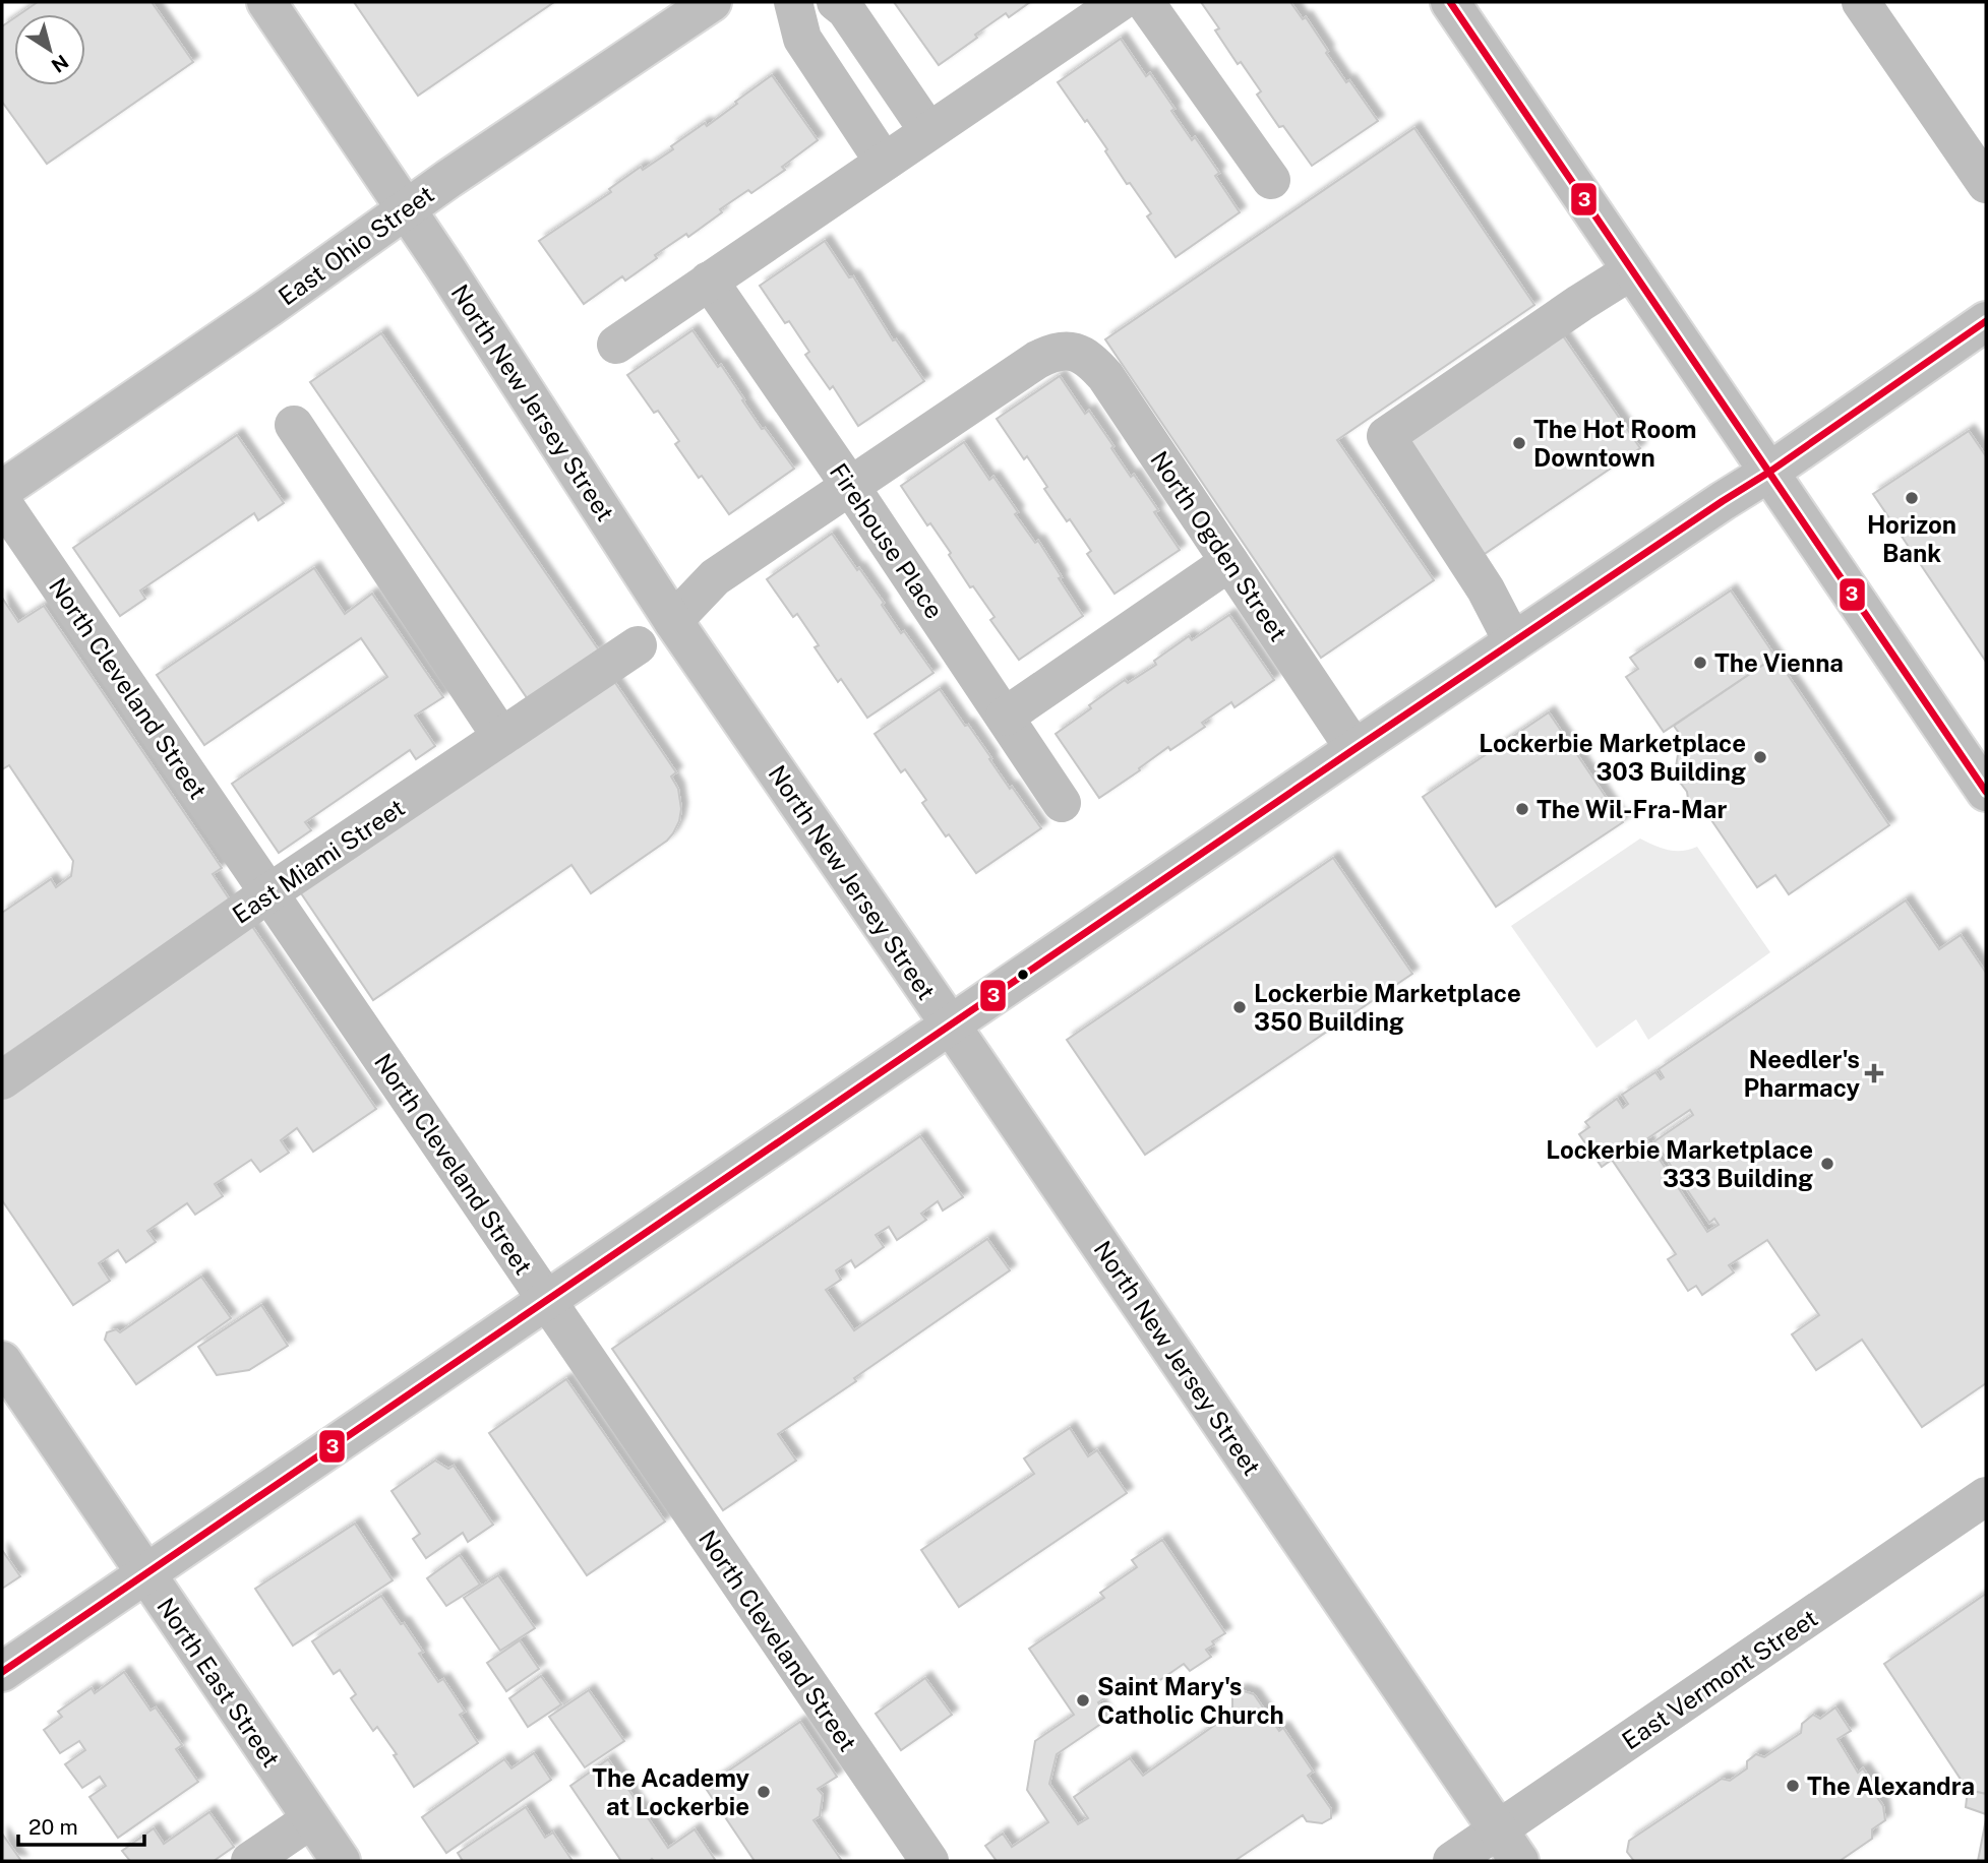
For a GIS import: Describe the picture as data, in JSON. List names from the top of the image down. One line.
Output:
{"streets":{"main road":["East Ohio Street","North New Jersey Street","Firehouse Place","North Ogden Street","North Cleveland Street","East Miami Street","East Vermont Street","North East Street"]},"crossings":[["East Ohio Street","North New Jersey Street"],["North New Jersey Street","East Vermont Street"],["Firehouse Place","North Ogden Street"],["North Cleveland Street","East Miami Street"]],"places":{"other":["The Hot Room Downtown","Horizon Bank","The Vienna","Lockerbie Marketplace 303 Building","The Wil-Fra-Mar","Lockerbie Marketplace 350 Building","Lockerbie Marketplace 333 Building","Saint Mary's Catholic Church","The Alexandra","The Academy at Lockerbie"],"health":["Needler's Pharmacy"]},"lines":["transit line 3"],"scale_bar":"20 m","north":"bottom right"}
